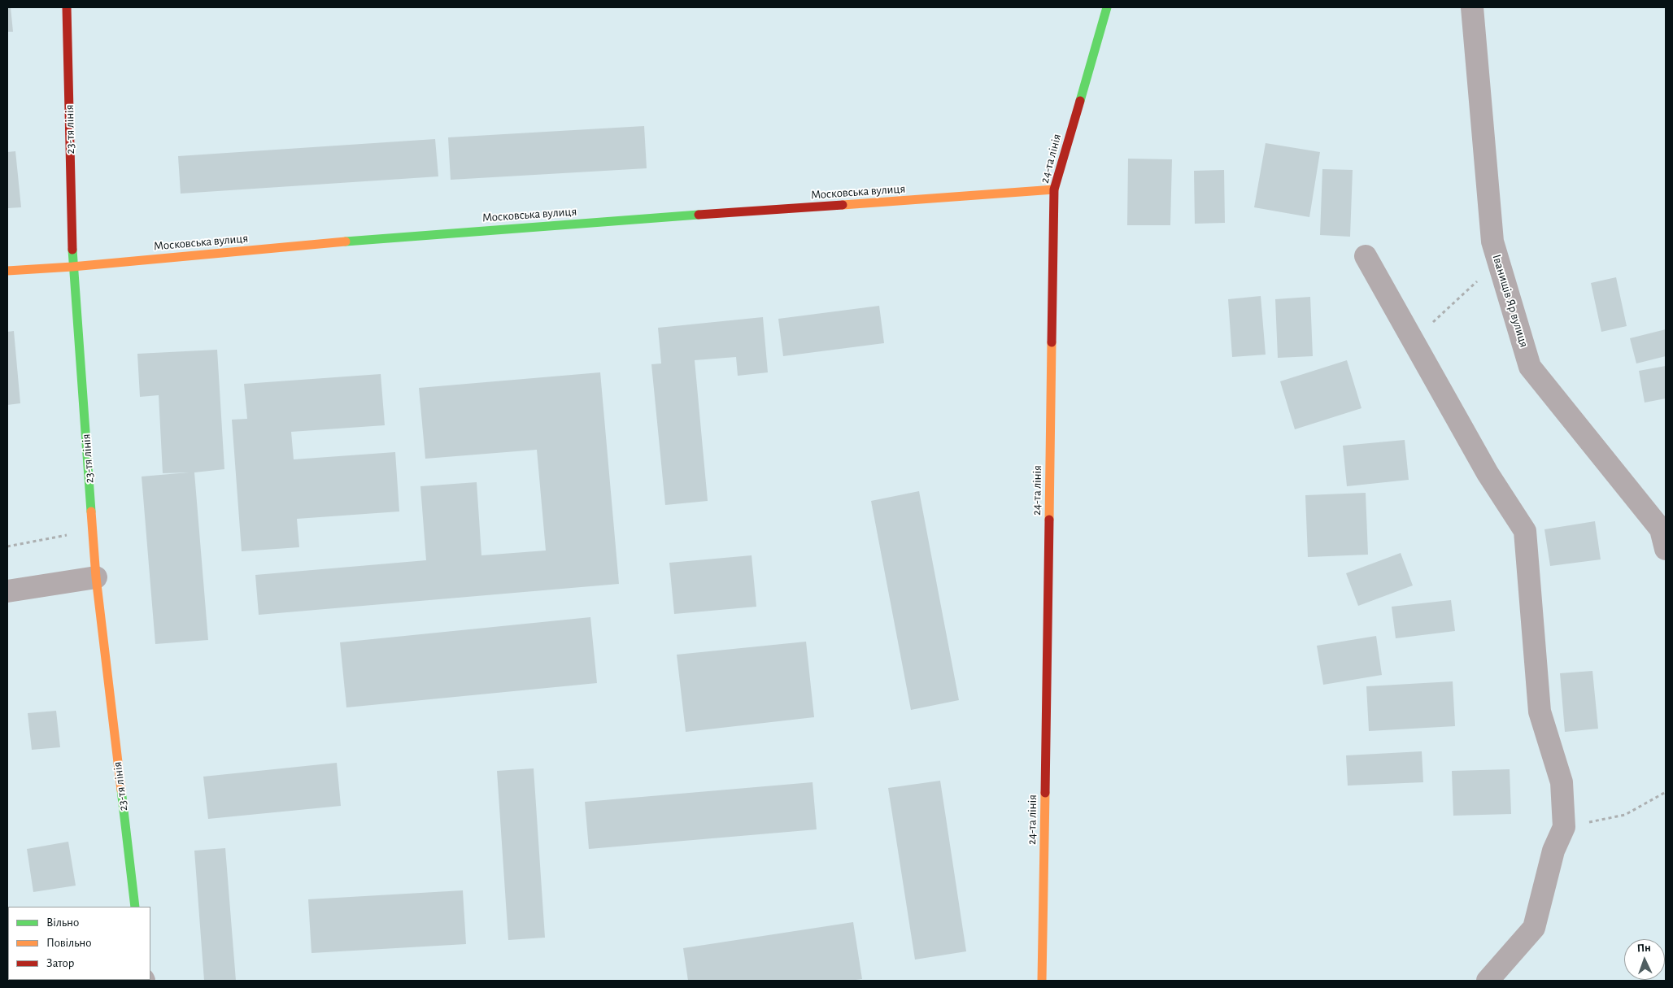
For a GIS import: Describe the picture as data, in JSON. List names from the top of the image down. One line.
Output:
{"streets":{"street":["23-тя лінія","24-та лінія","Московська вулиця","Іванищів Яр вулиця"]},"crossings":[["23-тя лінія","Московська вулиця"],["24-та лінія","Московська вулиця"]],"legend":["Вільно","Повільно","Затор"],"north":"top"}
